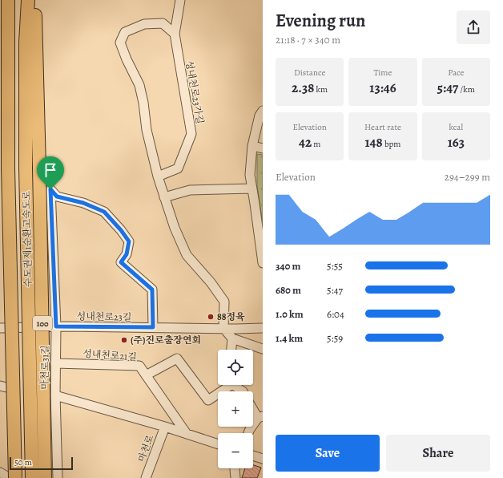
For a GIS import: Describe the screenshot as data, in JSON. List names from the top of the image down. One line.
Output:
{"streets":{"highway":["수도권제1순환고속도로","100"],"street":["성내천로23가길","성내천로23길","성내천로21길","마천로31길","마천로"]},"crossings":[["성내천로23길","마천로31길"],["성내천로21길","마천로31길"]],"places":["88정육","(주)진로출장연회"],"scale_bar":"50 m","page":{"heading":["Evening run","21:18 · 7 × 340 m"],"stats":[["Distance","2.38 km"],["Time","13:46"],["Pace","5:47 /km"],["Elevation","42 m"],["Heart rate","148 bpm"],["kcal","163"]],"chart":["Elevation","294–299 m"],"list":[{"name":"340 m","note":"5:55"},{"name":"680 m","note":"5:47"},{"name":"1.0 km","note":"6:04"},{"name":"1.4 km","note":"5:59"}],"map_buttons":["+","−"],"buttons":["Save","Share"],"scale":"50 m"}}
